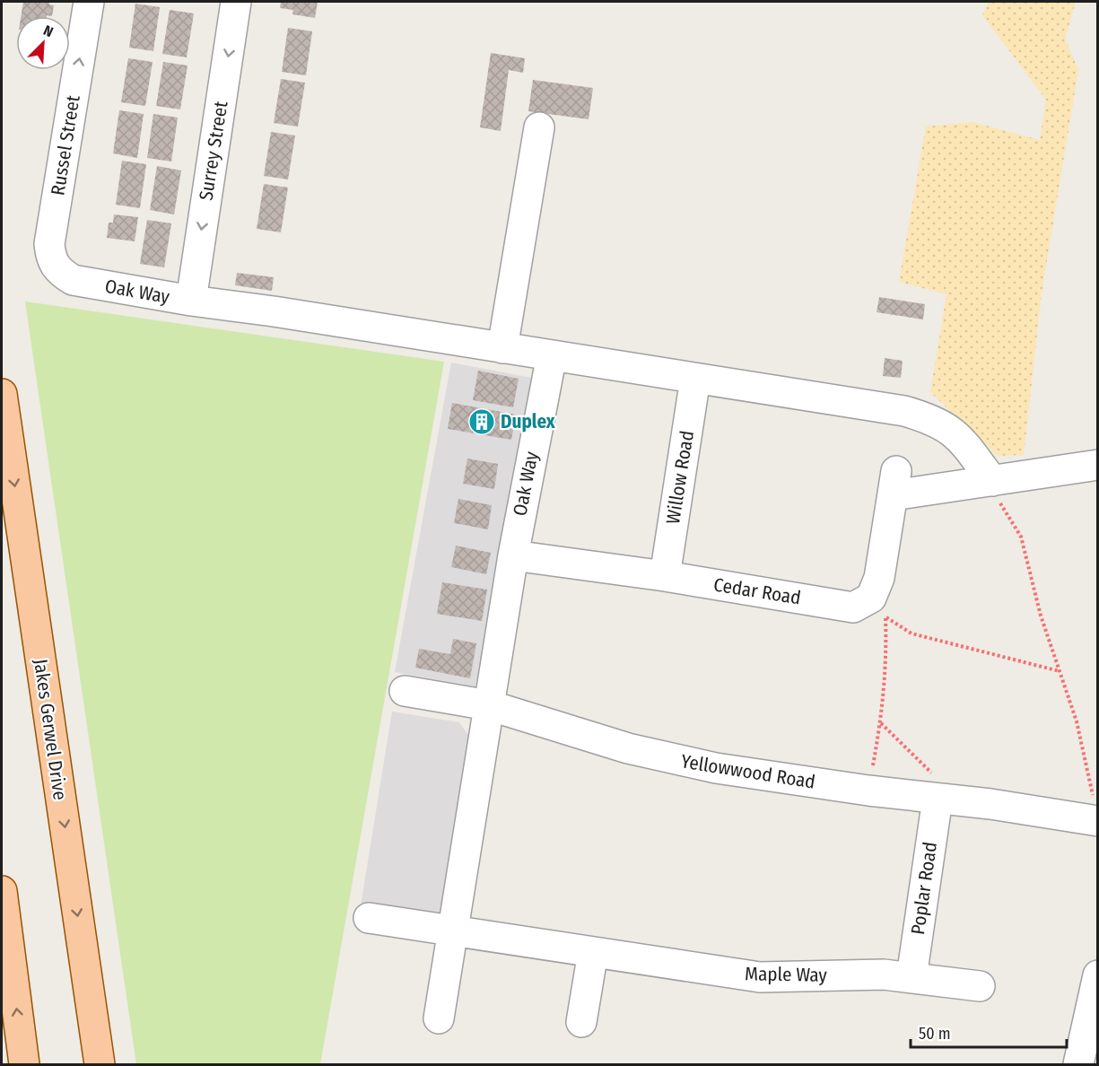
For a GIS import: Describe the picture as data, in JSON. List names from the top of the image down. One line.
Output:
{"streets":{"main road":["Jakes Gerwel Drive"],"street":["Russel Street","Surrey Street","Oak Way","Willow Road","Cedar Road","Yellowwood Road","Poplar Road","Maple Way"]},"crossings":[["Russel Street","Oak Way"],["Surrey Street","Oak Way"],["Oak Way","Cedar Road"],["Oak Way","Yellowwood Road"],["Oak Way","Maple Way"],["Willow Road","Cedar Road"],["Yellowwood Road","Poplar Road"],["Poplar Road","Maple Way"]],"one_way":["Russel Street","Surrey Street","Jakes Gerwel Drive"],"places":{"building":["Duplex"]},"scale_bar":"50 m","north":"top right"}
